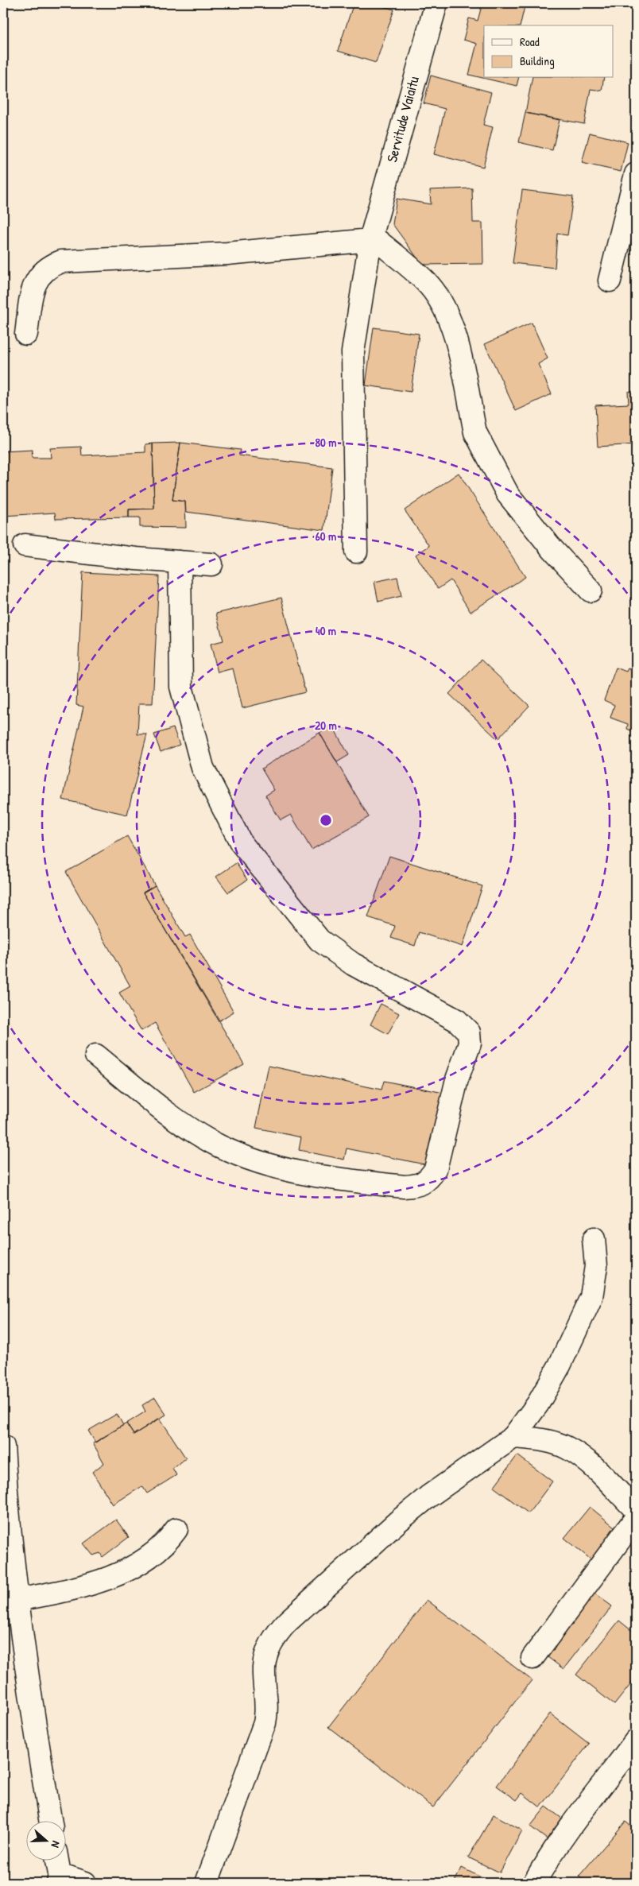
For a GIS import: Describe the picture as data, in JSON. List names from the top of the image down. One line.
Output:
{"streets":{"street":["Servitude Vaiaitu"]},"legend":["Road","Building"],"north":"right","rings":["80 m","60 m","40 m","20 m"]}
